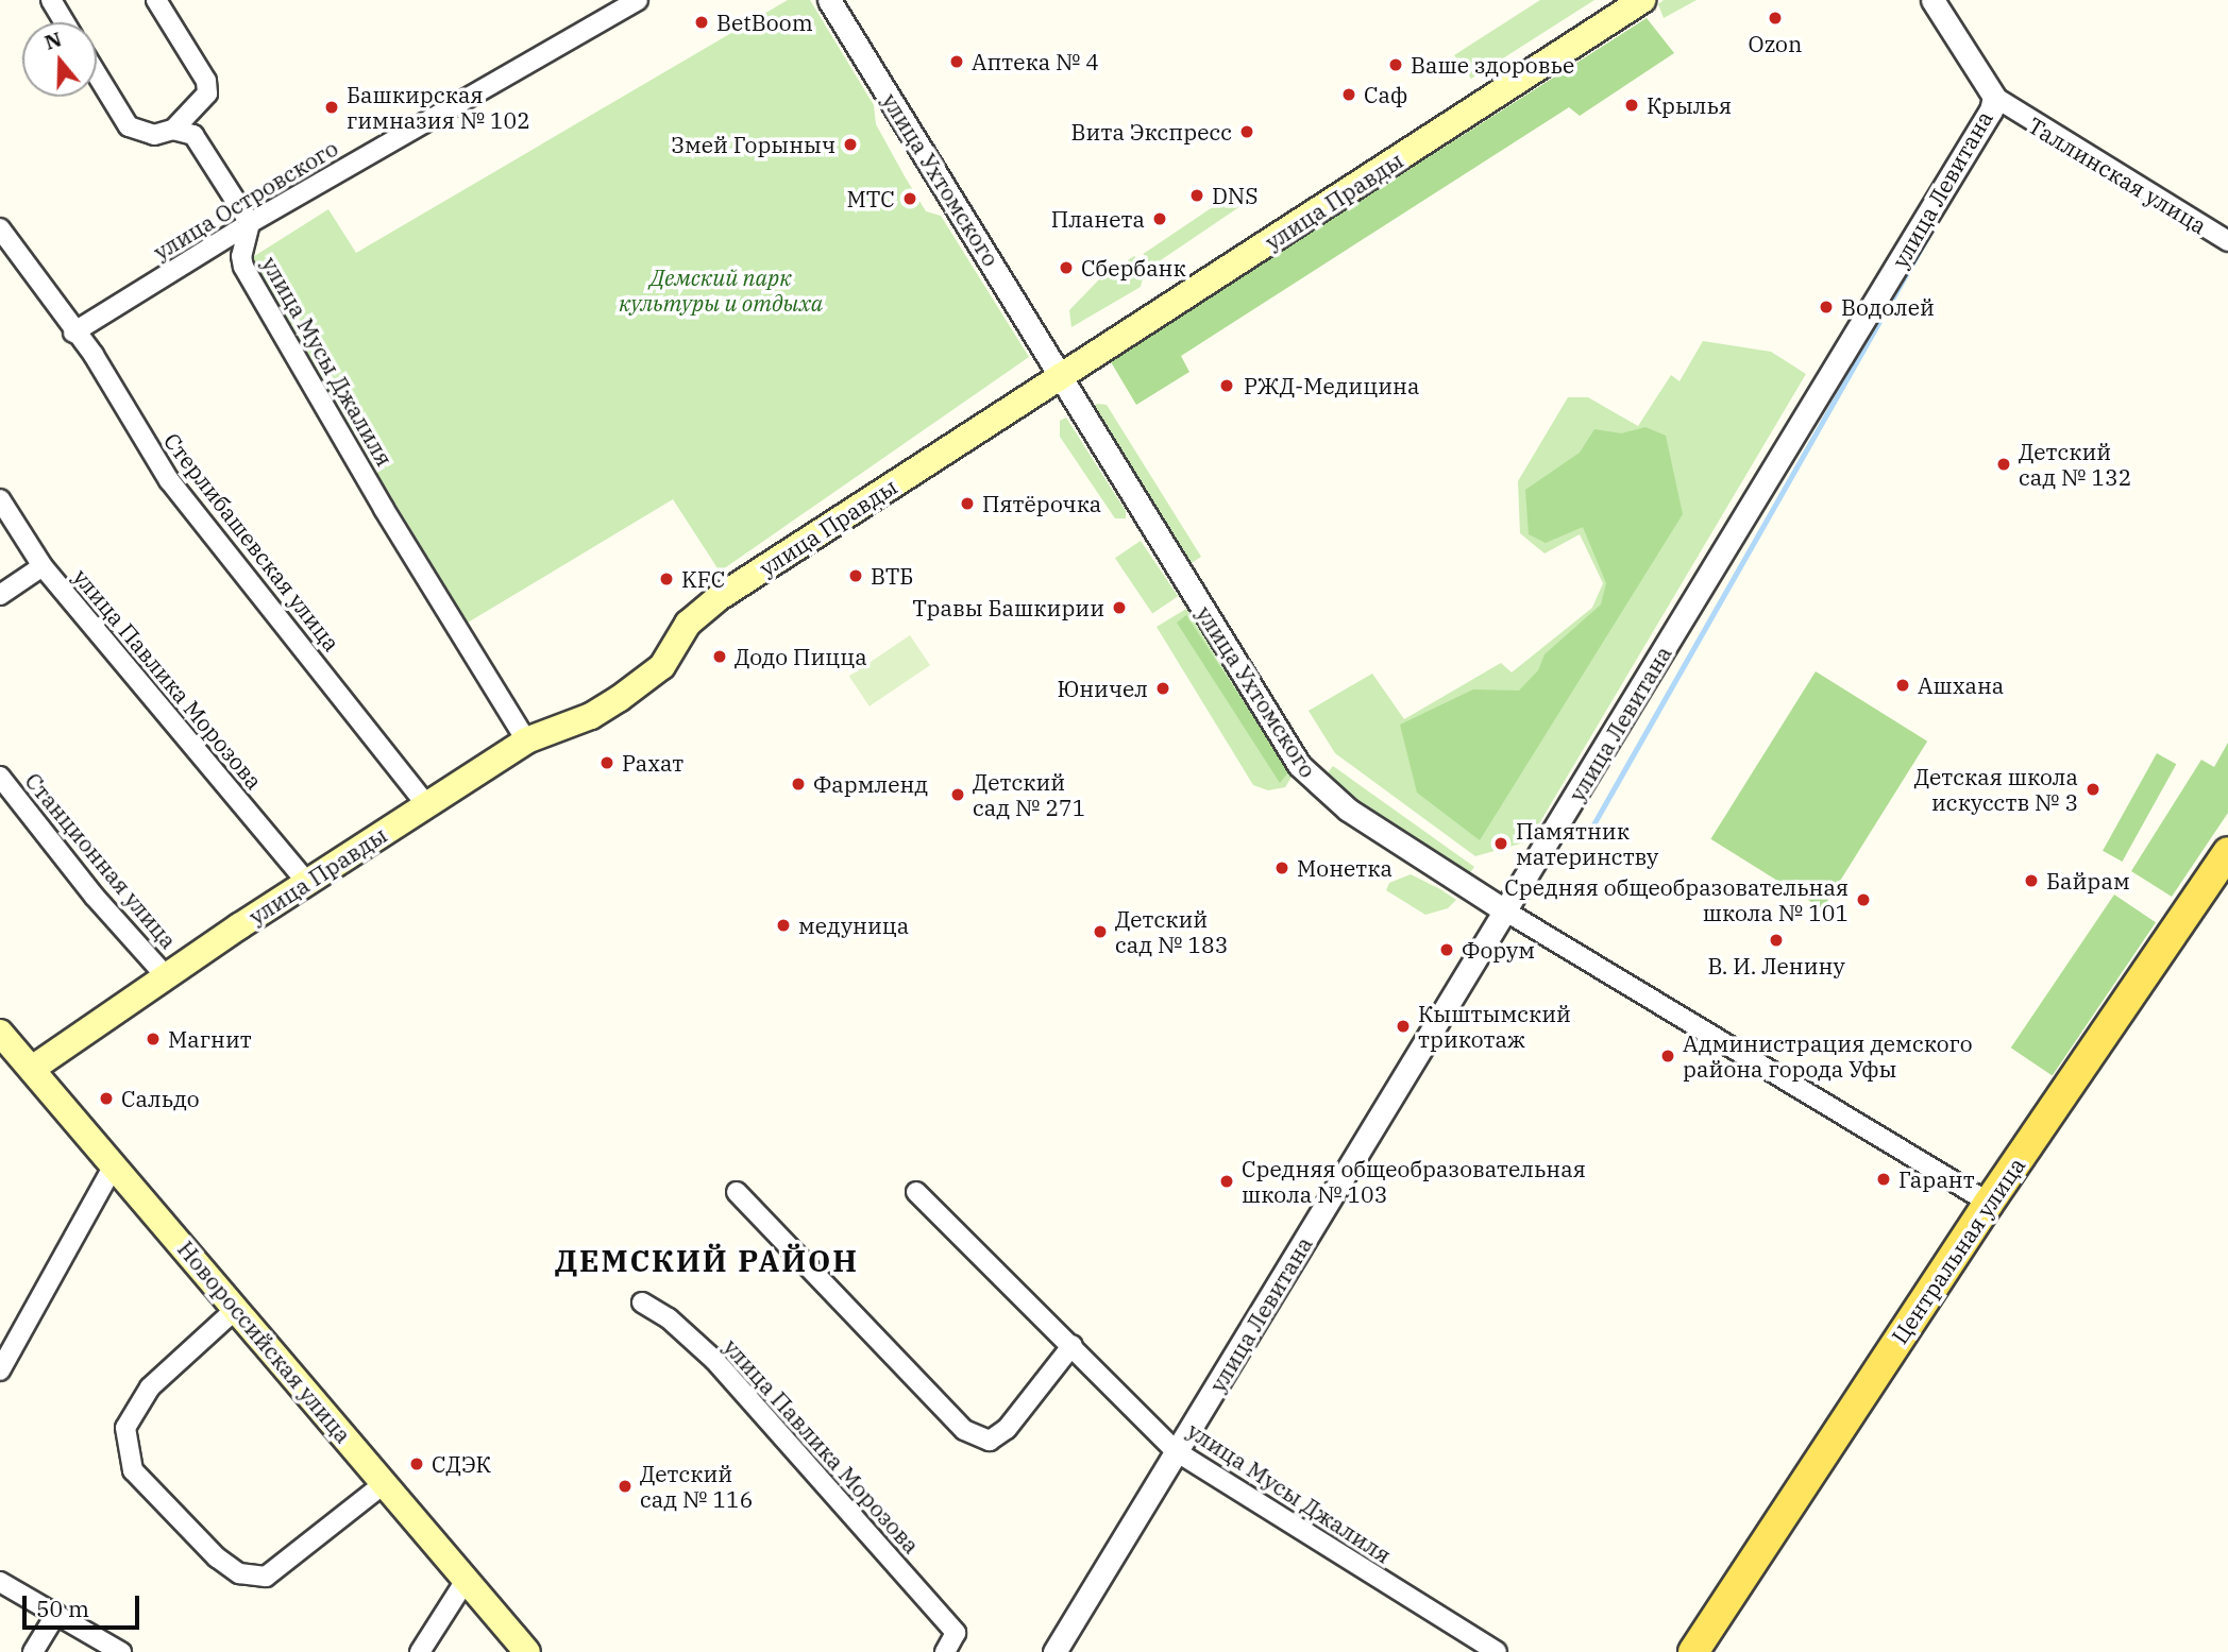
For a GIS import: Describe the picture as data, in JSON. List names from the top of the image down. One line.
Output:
{"streets":{"main road":["улица Правды","Центральная улица","Новороссийская улица"],"street":["Таллинская улица","улица Ухтомского","улица Левитана","улица Островского","улица Мусы Джалиля","Стерлибашевская улица","улица Павлика Морозова","Станционная улица"]},"crossings":[["Таллинская улица","улица Левитана"],["улица Ухтомского","улица Левитана"],["улица Ухтомского","улица Правды"],["улица Ухтомского","Центральная улица"],["улица Левитана","улица Мусы Джалиля"],["улица Островского","улица Мусы Джалиля"],["улица Островского","Стерлибашевская улица"],["улица Правды","улица Мусы Джалиля"],["улица Правды","Стерлибашевская улица"],["улица Правды","улица Павлика Морозова"],["улица Правды","Станционная улица"],["улица Правды","Новороссийская улица"]],"districts":["ДЕМСКИЙ РАЙОН"],"parks":["Демский парк культуры и отдыха"],"places":["Ozon","BetBoom","Аптека № 4","Ваше здоровье","Саф","Крылья","Башкирская гимназия № 102","Вита Экспресс","Змей Горыныч","DNS","МТС","Планета","Сбербанк","Водолей","РЖД-Медицина","Детский сад № 132","Пятёрочка","ВТБ","KFC","Травы Башкирии","Додо Пицца","Ашхана","Юничел","Рахат","Фармленд","Детская школа искусств № 3","Детский сад № 271","Памятник материнству","Монетка","Байрам","Средняя общеобразовательная школа № 101","медуница","Детский сад № 183","В. И. Ленину","Форум","Кыштымский трикотаж","Магнит","Администрация демского района города Уфы","Сальдо","Гарант","Средняя общеобразовательная школа № 103","СДЭК","Детский сад № 116"],"scale_bar":"50 m","north":"top"}
